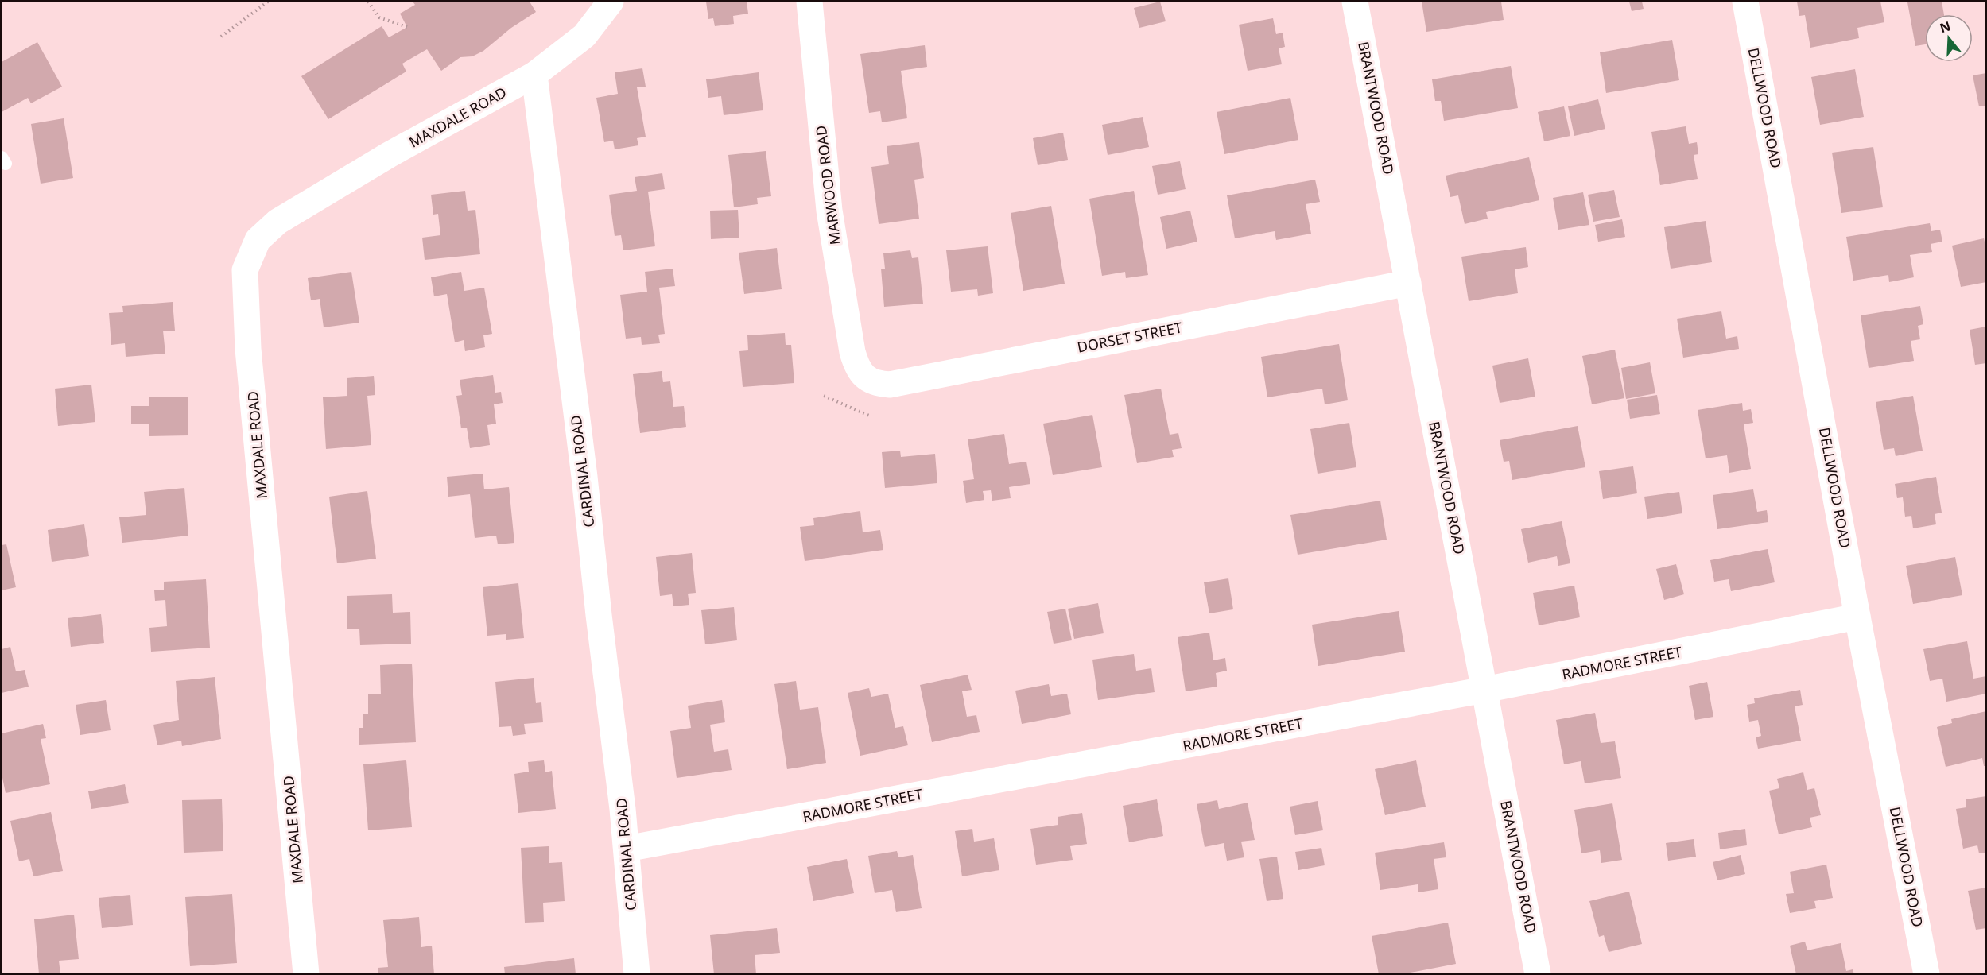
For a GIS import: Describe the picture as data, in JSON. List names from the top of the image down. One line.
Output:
{"streets":{"street":["BRANTWOOD ROAD","DELLWOOD ROAD","MAXDALE ROAD","MARWOOD ROAD","DORSET STREET","CARDINAL ROAD","RADMORE STREET"]},"crossings":[["BRANTWOOD ROAD","DORSET STREET"],["BRANTWOOD ROAD","RADMORE STREET"],["DELLWOOD ROAD","RADMORE STREET"],["MAXDALE ROAD","CARDINAL ROAD"],["MARWOOD ROAD","DORSET STREET"],["CARDINAL ROAD","RADMORE STREET"]],"north":"top"}
